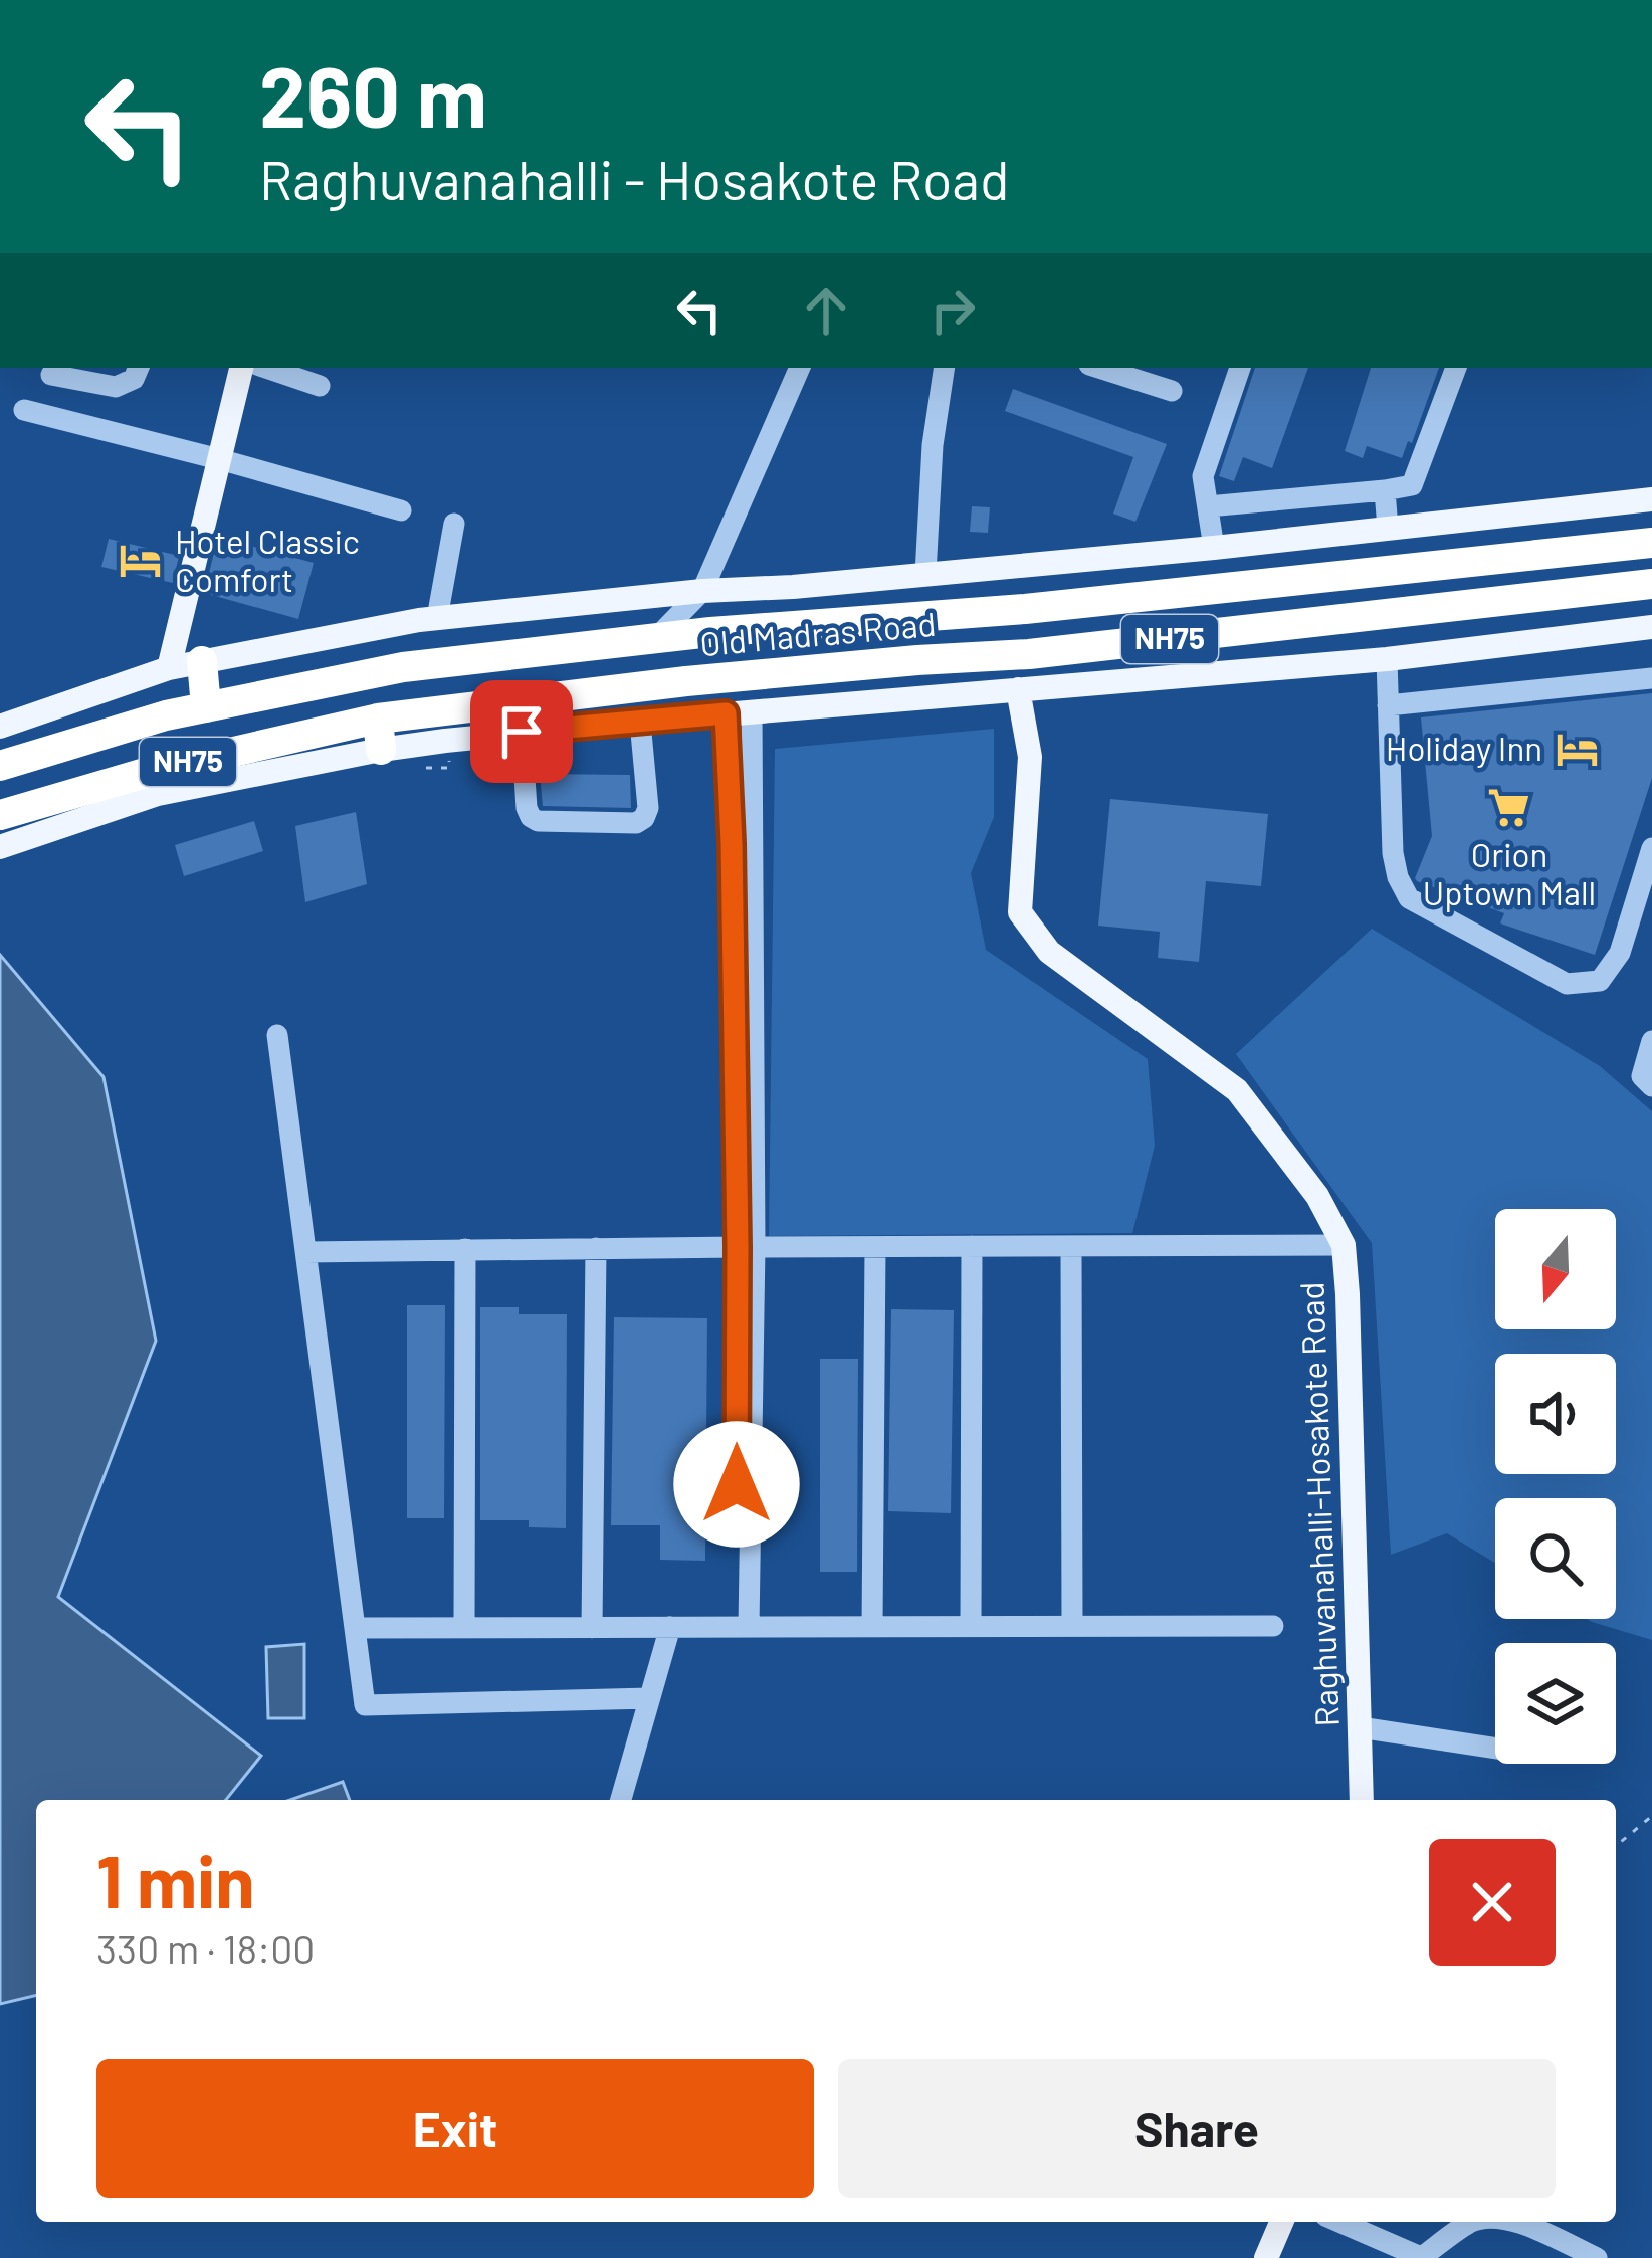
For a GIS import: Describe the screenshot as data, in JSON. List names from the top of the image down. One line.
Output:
{"streets":{"highway":["Old Madras Road","NH75"],"main road":["Raghuvanahalli-Hosakote Road"]},"places":{"hotel":["Hotel Classic Comfort","Holiday Inn"],"supermarket":["Orion Uptown Mall"]},"north":"bottom","page":{"turn":["260 m","Raghuvanahalli - Hosakote Road"],"heading":["1 min","330 m · 18:00"],"buttons":["Exit","Share"]}}
